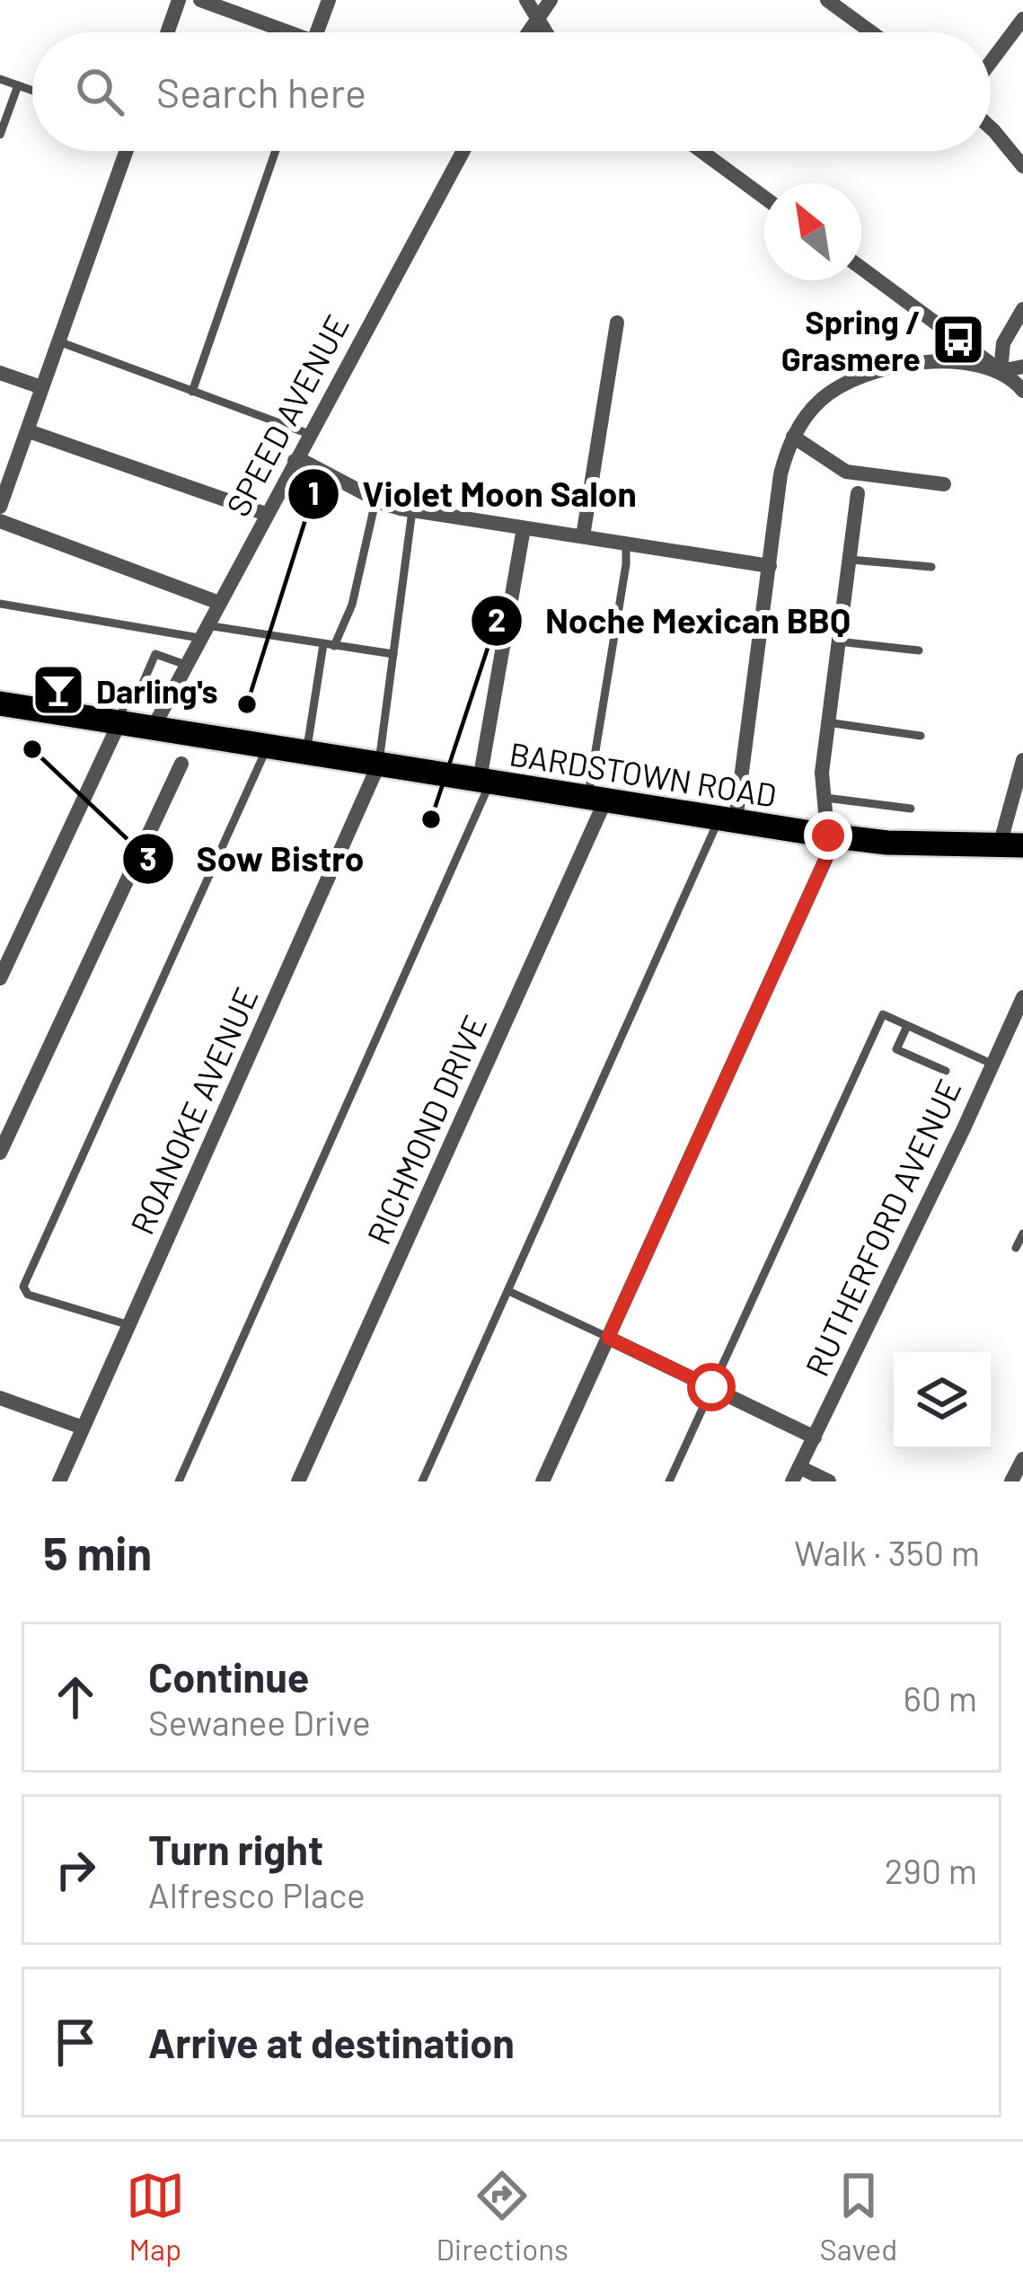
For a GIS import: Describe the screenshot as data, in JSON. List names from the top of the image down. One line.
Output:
{"streets":{"main road":["BARDSTOWN ROAD"],"street":["SPEED AVENUE","ROANOKE AVENUE","RICHMOND DRIVE","RUTHERFORD AVENUE"]},"crossings":[["SPEED AVENUE","BARDSTOWN ROAD"],["BARDSTOWN ROAD","ROANOKE AVENUE"],["BARDSTOWN ROAD","RICHMOND DRIVE"]],"places":{"bus stop":["Spring / Grasmere"],"bar":["Darling's"],"other":["Violet Moon Salon","Sow Bistro","Noche Mexican BBQ"]},"north":"top left","page":{"search":"Search here","heading":["5 min","Walk · 350 m"],"list":[["Continue","Sewanee Drive","60 m"],["Turn right","Alfresco Place","290 m"],"Arrive at destination"],"nav":["Map","Directions","Saved"]}}
